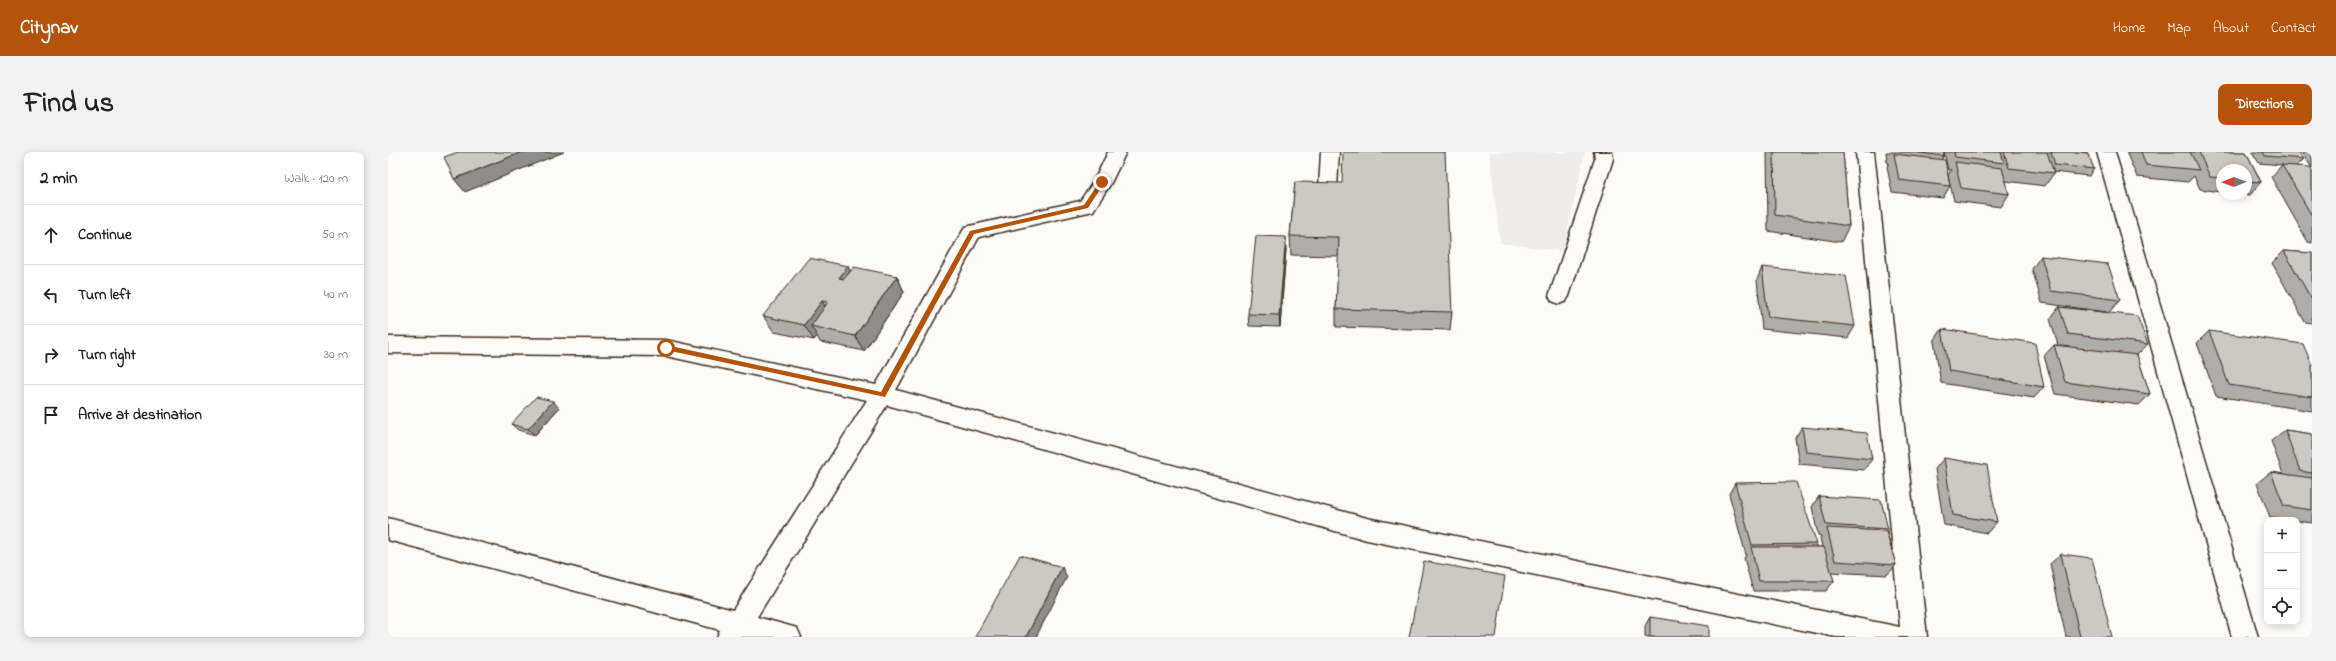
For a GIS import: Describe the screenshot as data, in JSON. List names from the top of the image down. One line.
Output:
{"north":"left","page":{"header":"Citynav","nav":["Home","Map","About","Contact"],"title":"Find us","buttons":"Directions","heading":["2 min","Walk · 120 m"],"list":[["Continue","50 m"],["Turn left","40 m"],["Turn right","30 m"],"Arrive at destination"],"map_buttons":["+","−"]}}
